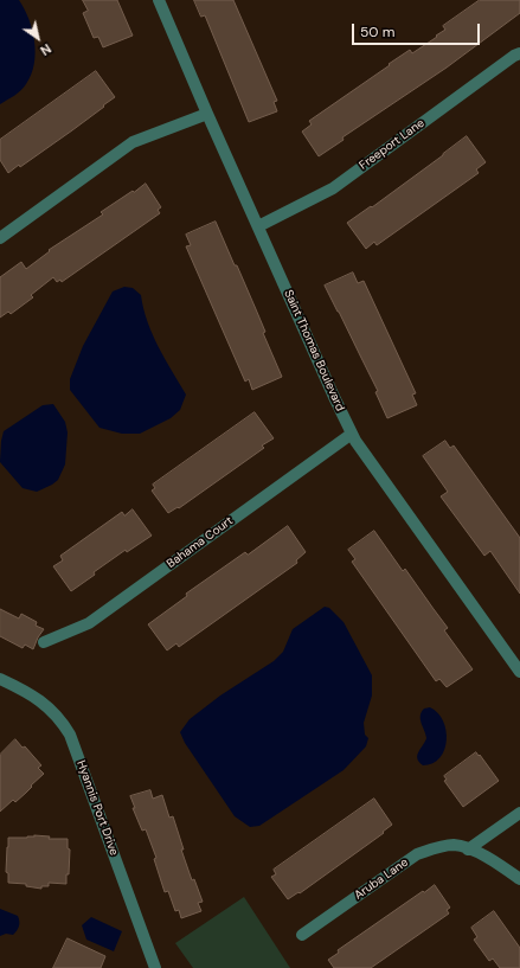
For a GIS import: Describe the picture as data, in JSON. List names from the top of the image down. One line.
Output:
{"streets":{"street":["Freeport Lane","Saint Thomas Boulevard","Bahama Court","Hyannis Port Drive","Aruba Lane"]},"crossings":[["Freeport Lane","Saint Thomas Boulevard"],["Saint Thomas Boulevard","Bahama Court"]],"scale_bar":"50 m","north":"bottom right"}
